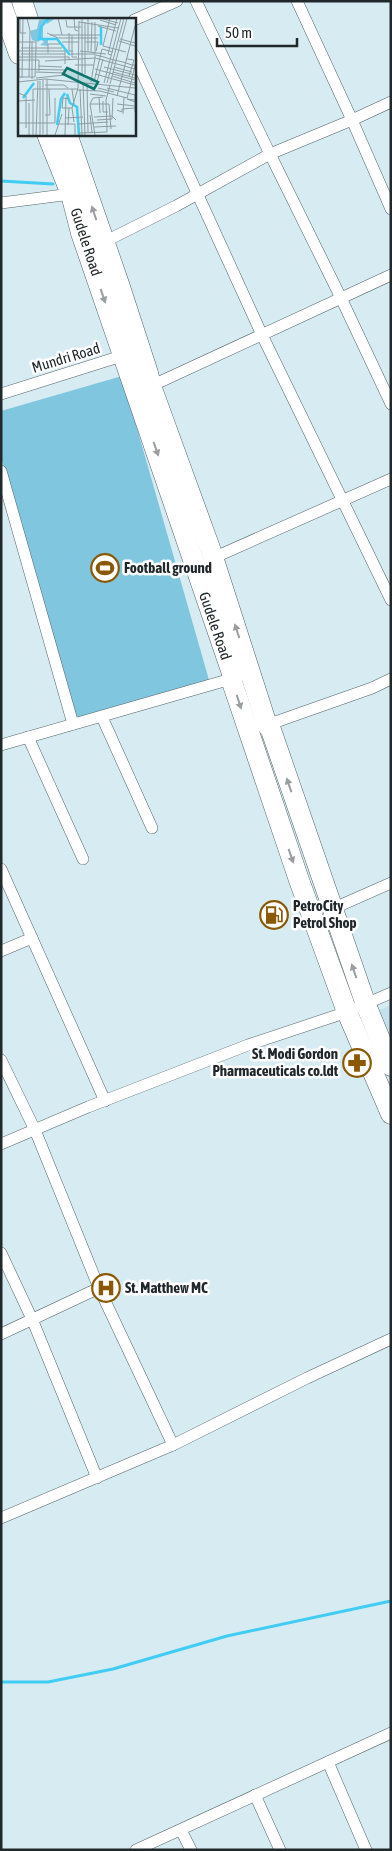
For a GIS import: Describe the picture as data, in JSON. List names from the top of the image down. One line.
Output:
{"streets":{"highway":["Gudele Road"],"street":["Mundri Road"]},"crossings":[["Gudele Road","Mundri Road"]],"places":{"sports":["Football ground"],"fuel station":["PetroCity Petrol Shop"],"pharmacy":["St. Modi Gordon Pharmaceuticals co.ldt"],"hospital":["St. Matthew MC"]},"scale_bar":"50 m"}
